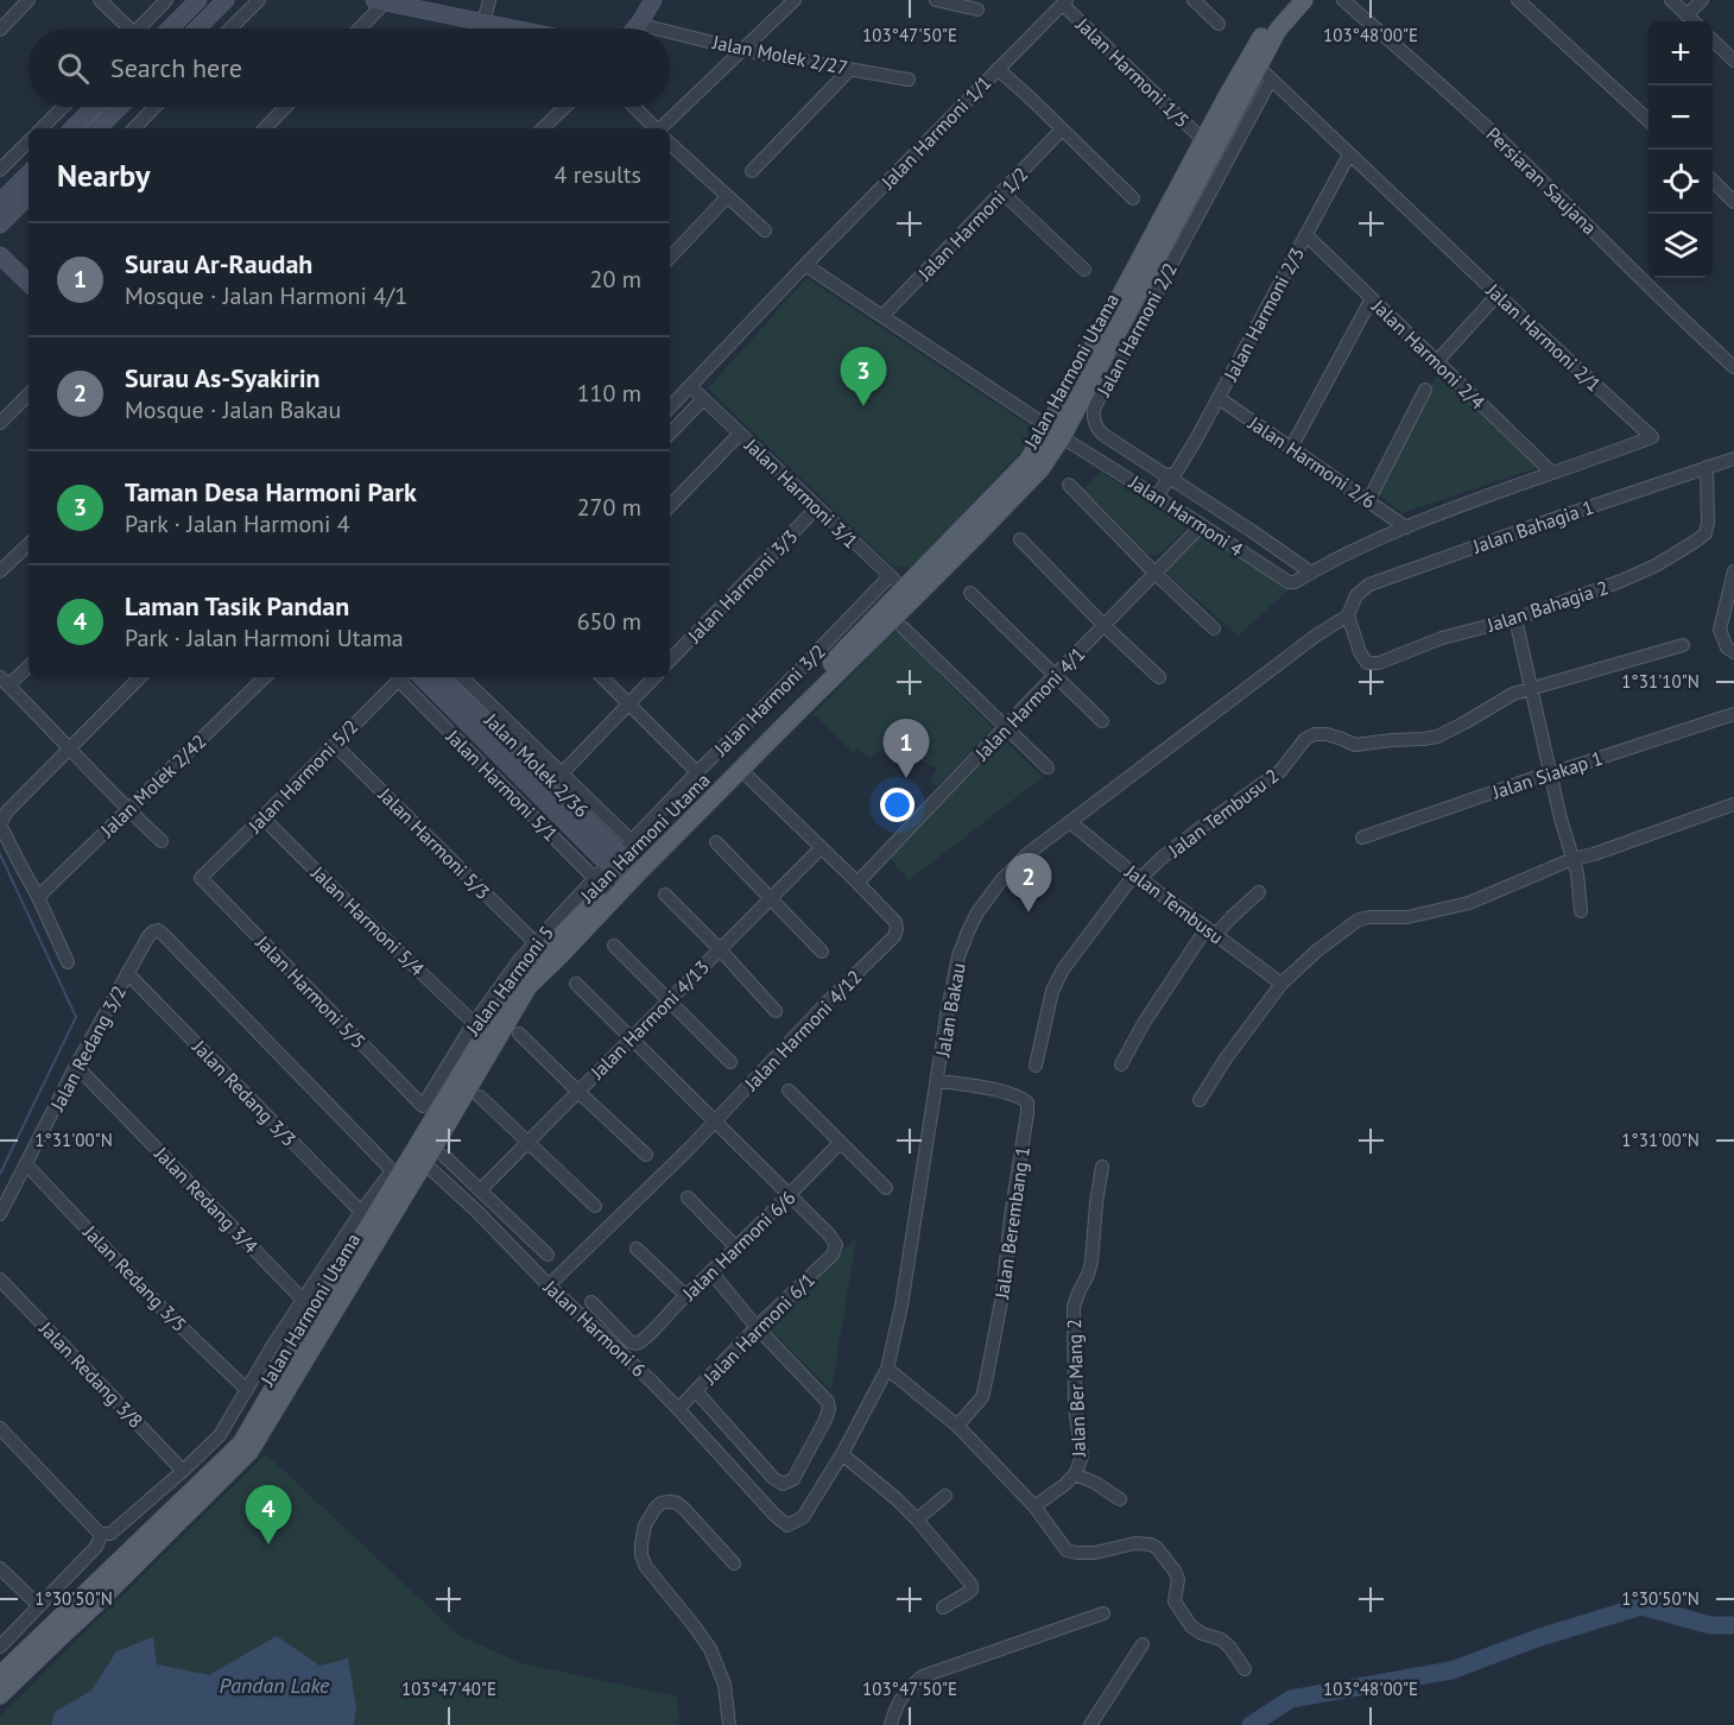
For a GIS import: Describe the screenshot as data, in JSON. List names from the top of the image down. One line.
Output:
{"streets":{"main road":["Jalan Harmoni Utama"],"street":["Jalan Molek 2/27","Jalan Harmoni 1/5","Jalan Harmoni 1/1","Persiaran Saujana","Jalan Harmoni 1/2","Jalan Harmoni 2/3","Jalan Harmoni 2/2","Jalan Harmoni 2/1","Jalan Harmoni 2/4","Jalan Harmoni 2/6","Jalan Harmoni 3/1","Jalan Harmoni 4","Jalan Bahagia 1","Jalan Harmoni 3/3","Jalan Bahagia 2","Jalan Harmoni 3/2","Jalan Harmoni 4/1","Jalan Molek 2/36","Jalan Siakap 1","Jalan Harmoni 5/2","Jalan Molek 2/42","Jalan Harmoni 5/1","Jalan Tembusu 2","Jalan Harmoni 5/3","Jalan Tembusu","Jalan Harmoni 5/4","Jalan Harmoni 5","Jalan Harmoni 5/5","Jalan Bakau","Jalan Harmoni 4/13","Jalan Harmoni 4/12","Jalan Redang 3/2","Jalan Redang 3/3","Jalan Redang 3/4","Jalan Berembang 1","Jalan Harmoni 6/6","Jalan Redang 3/5","Jalan Harmoni 6","Jalan Harmoni 6/1","Jalan Redang 3/8","Jalan Ber Mang 2"]},"crossings":[["Jalan Harmoni 1/5","Jalan Harmoni 1/1"],["Jalan Harmoni 1/5","Jalan Harmoni Utama"],["Jalan Harmoni 1/1","Jalan Harmoni 3/1"],["Jalan Harmoni 1/1","Jalan Harmoni 4"],["Jalan Harmoni 1/2","Jalan Harmoni 4"],["Jalan Harmoni 2/3","Jalan Harmoni 2/2"],["Jalan Harmoni 2/3","Jalan Harmoni 2/1"],["Jalan Harmoni 2/3","Jalan Harmoni 2/4"],["Jalan Harmoni 2/3","Jalan Harmoni 2/6"],["Jalan Harmoni 2/3","Jalan Harmoni 4"],["Jalan Harmoni 2/2","Jalan Harmoni 2/1"],["Jalan Harmoni 2/2","Jalan Harmoni Utama"],["Jalan Harmoni 2/2","Jalan Harmoni 4"],["Jalan Harmoni 2/1","Jalan Harmoni 2/4"],["Jalan Harmoni 2/1","Jalan Harmoni Utama"],["Jalan Harmoni 2/1","Jalan Harmoni 2/6"],["Jalan Harmoni 2/1","Jalan Harmoni 4"],["Jalan Harmoni Utama","Jalan Harmoni 3/1"],["Jalan Harmoni Utama","Jalan Harmoni 4"],["Jalan Harmoni Utama","Jalan Harmoni 3/2"],["Jalan Harmoni Utama","Jalan Molek 2/36"],["Jalan Harmoni Utama","Jalan Harmoni 5/1"],["Jalan Harmoni Utama","Jalan Harmoni 5"],["Jalan Harmoni Utama","Jalan Harmoni 4/12"],["Jalan Harmoni Utama","Jalan Redang 3/4"],["Jalan Harmoni Utama","Jalan Harmoni 6"],["Jalan Harmoni 3/1","Jalan Harmoni 3/3"],["Jalan Harmoni 3/1","Jalan Harmoni 3/2"],["Jalan Harmoni 4","Jalan Harmoni 4/1"],["Jalan Bahagia 1","Jalan Bahagia 2"],["Jalan Bahagia 1","Jalan Bakau"],["Jalan Bahagia 2","Jalan Bakau"],["Jalan Harmoni 3/2","Jalan Molek 2/36"],["Jalan Harmoni 4/1","Jalan Harmoni 4/12"],["Jalan Harmoni 5/2","Jalan Harmoni 5/1"],["Jalan Harmoni 5/2","Jalan Harmoni 5/3"],["Jalan Harmoni 5/2","Jalan Harmoni 5/4"],["Jalan Harmoni 5/2","Jalan Harmoni 5/5"],["Jalan Harmoni 5/1","Jalan Harmoni 5"],["Jalan Tembusu 2","Jalan Tembusu"],["Jalan Harmoni 5/3","Jalan Harmoni 5"],["Jalan Tembusu","Jalan Bakau"],["Jalan Harmoni 5/4","Jalan Harmoni 5"],["Jalan Harmoni 5","Jalan Harmoni 5/5"],["Jalan Bakau","Jalan Berembang 1"],["Jalan Bakau","Jalan Harmoni 6"],["Jalan Harmoni 4/13","Jalan Harmoni 4/12"],["Jalan Harmoni 4/12","Jalan Harmoni 6"],["Jalan Redang 3/2","Jalan Redang 3/3"],["Jalan Redang 3/2","Jalan Redang 3/4"],["Jalan Redang 3/2","Jalan Redang 3/5"],["Jalan Harmoni 6/6","Jalan Harmoni 6/1"],["Jalan Harmoni 6","Jalan Harmoni 6/1"]],"water":["Pandan Lake"],"page":{"map_buttons":["+","−"],"search":"Search here","heading":["Nearby","4 results"],"list":[{"mark":"1","name":"Surau Ar-Raudah","note":"Mosque · Jalan Harmoni 4/1","value":"20 m"},{"mark":"2","name":"Surau As-Syakirin","note":"Mosque · Jalan Bakau","value":"110 m"},{"mark":"3","name":"Taman Desa Harmoni Park","note":"Park · Jalan Harmoni 4","value":"270 m"},{"mark":"4","name":"Laman Tasik Pandan","note":"Park · Jalan Harmoni Utama","value":"650 m"}],"pins":["3","1","2","4"]},"coordinates":["103°47'50\"E","103°48'00\"E","1°31'10\"N","1°31'00\"N","1°30'50\"N","103°47'40\"E"]}
